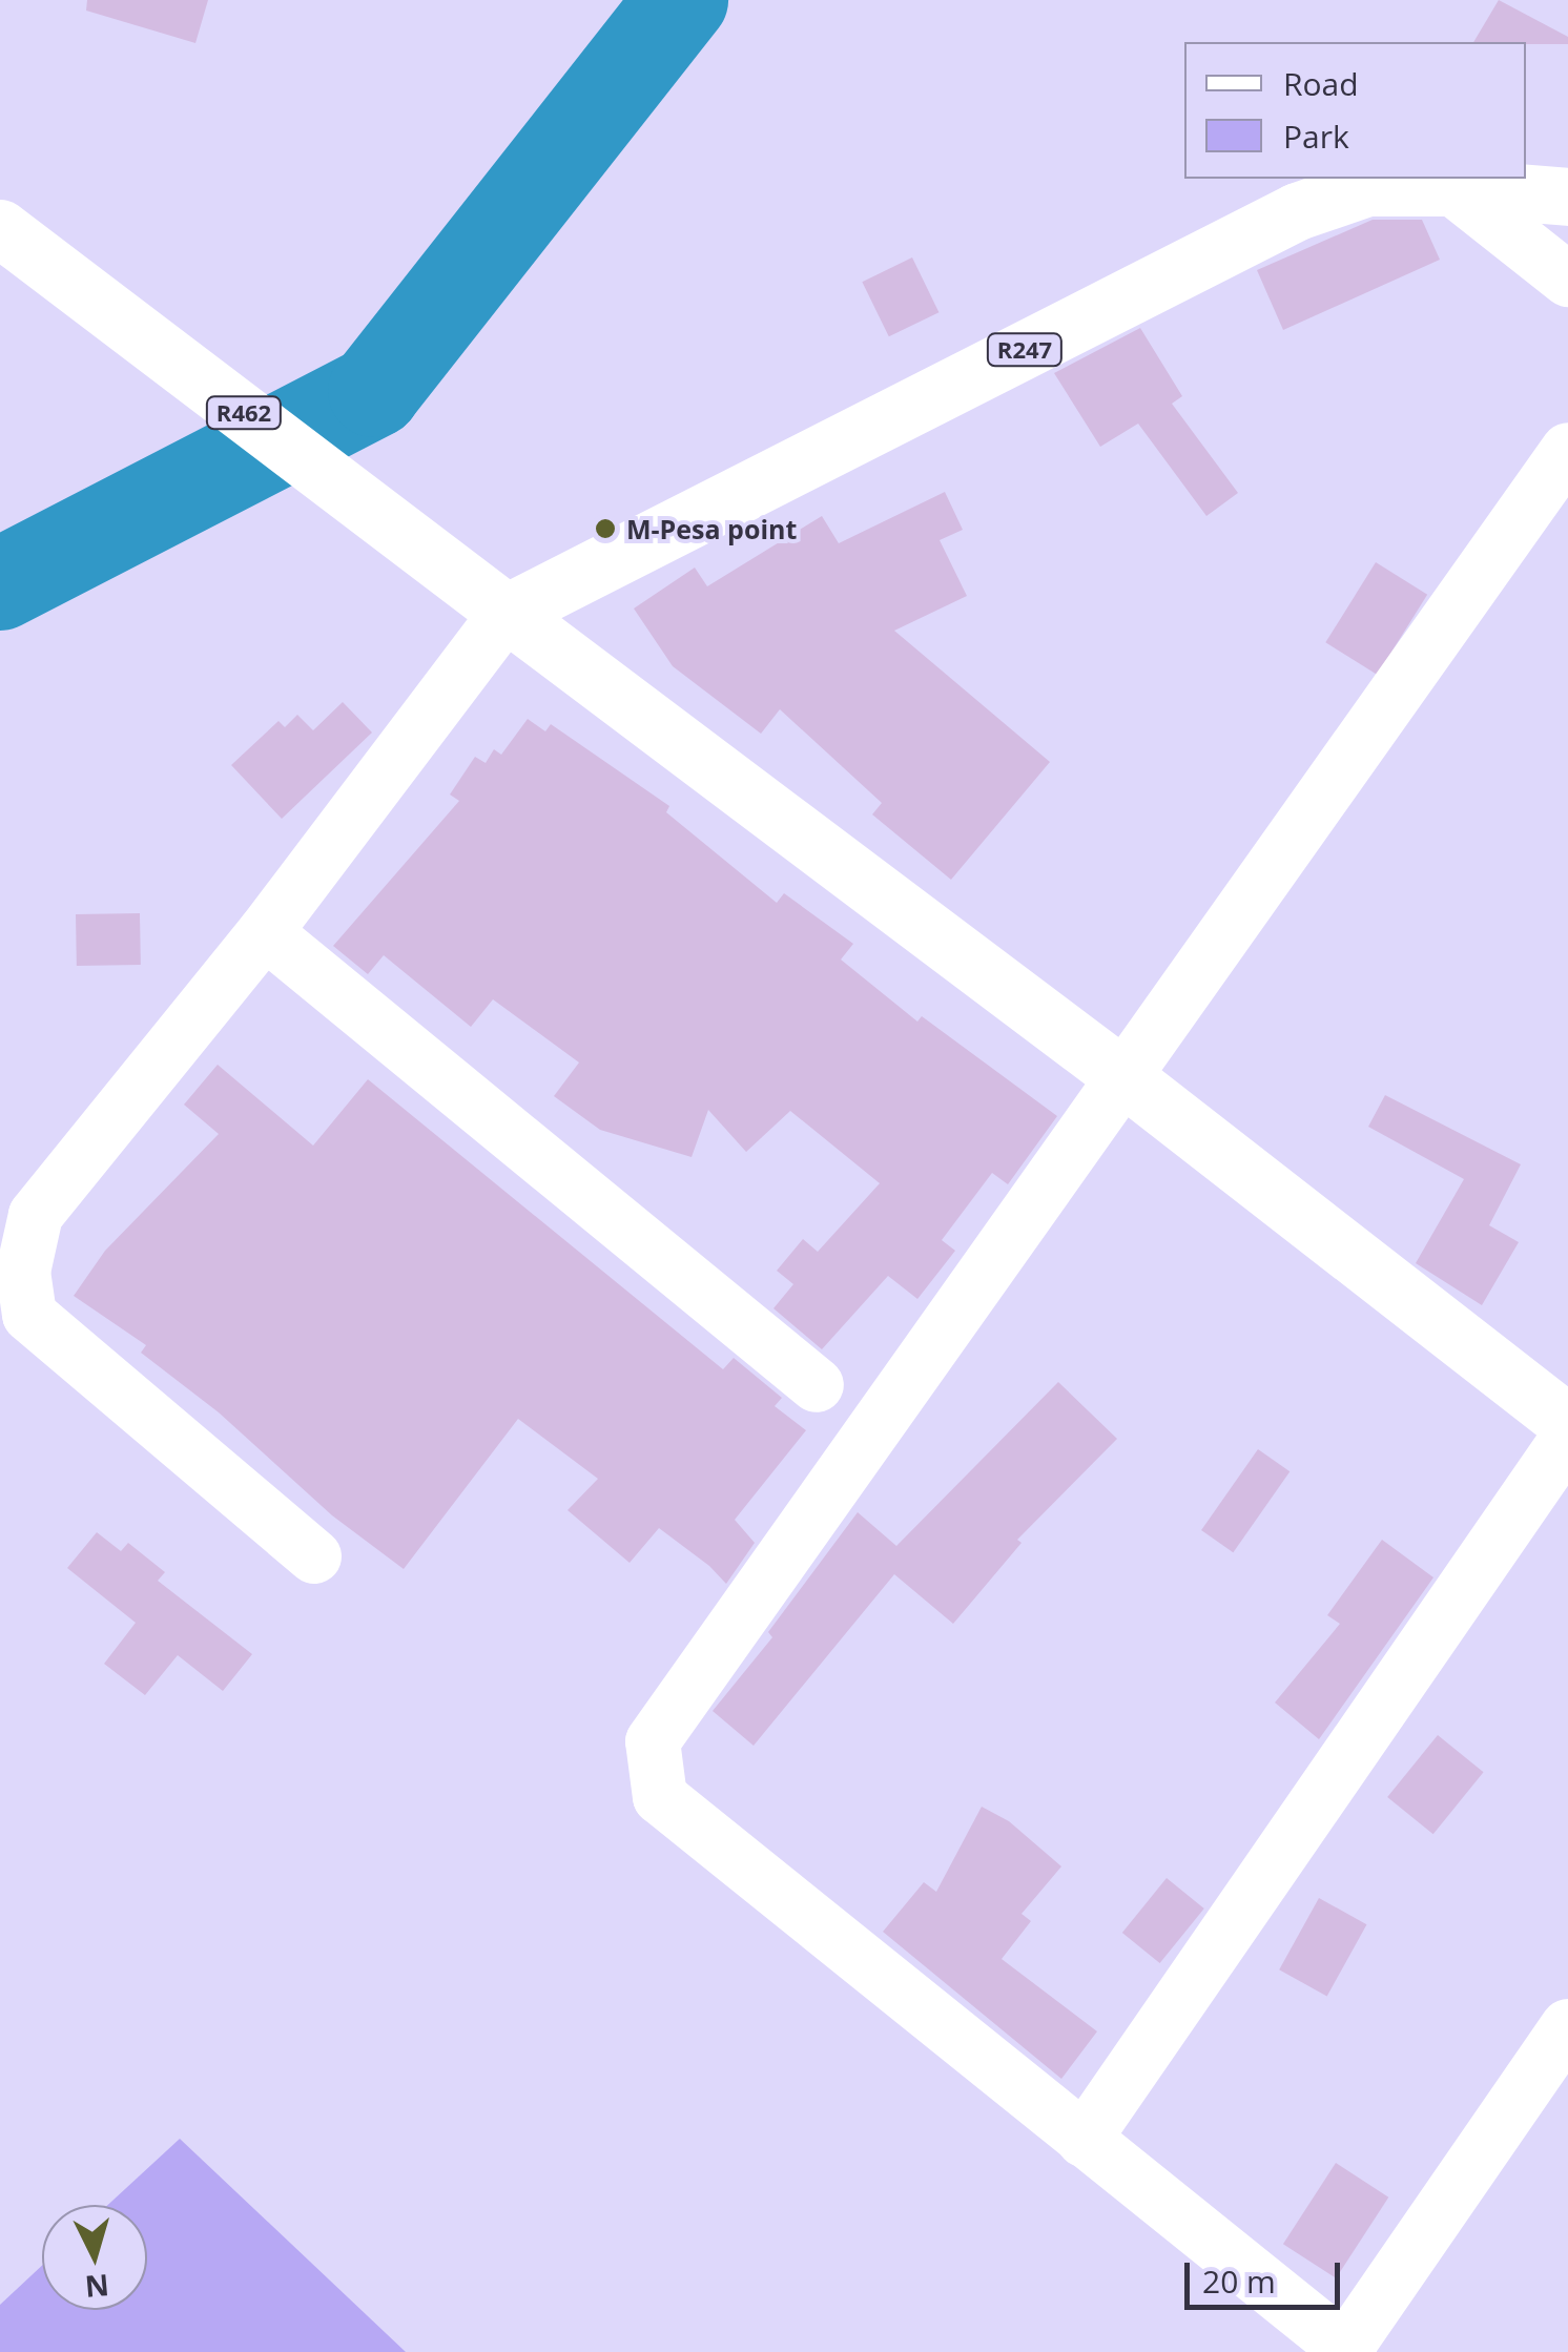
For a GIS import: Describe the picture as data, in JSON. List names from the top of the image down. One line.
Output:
{"streets":{"main road":["R247","R462"]},"crossings":[["R247","R462"]],"places":["M-Pesa point"],"legend":["Road","Park"],"scale_bar":"20 m","north":"bottom"}
